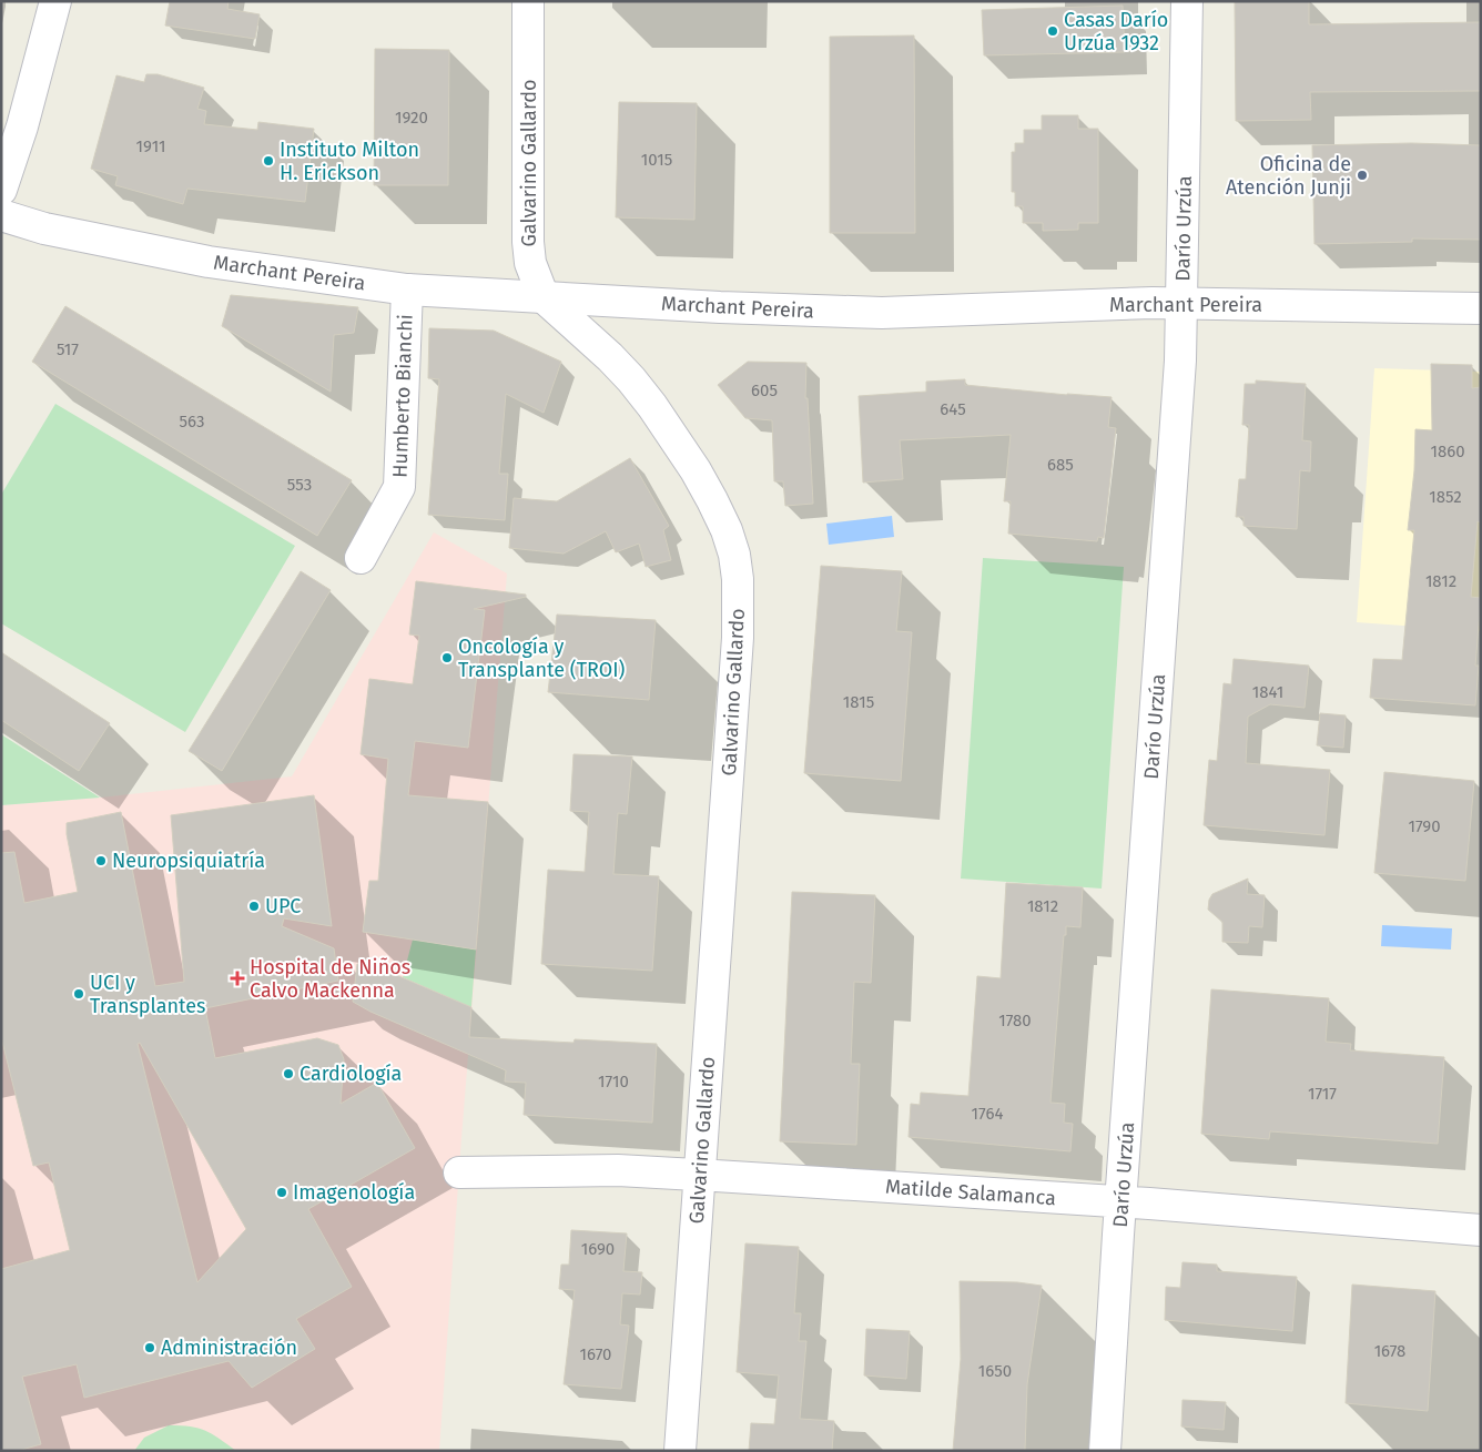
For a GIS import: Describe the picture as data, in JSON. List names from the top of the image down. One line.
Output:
{"streets":{"street":["Galvarino Gallardo","Darío Urzúa","Marchant Pereira","Humberto Bianchi","Matilde Salamanca"]},"crossings":[["Galvarino Gallardo","Marchant Pereira"],["Galvarino Gallardo","Matilde Salamanca"],["Darío Urzúa","Marchant Pereira"],["Darío Urzúa","Matilde Salamanca"],["Marchant Pereira","Humberto Bianchi"]],"places":{"other":["Casas Darío Urzúa 1932","Instituto Milton H. Erickson","Oficina de Atención Junji","Oncología y Transplante (TROI)","Neuropsiquiatría","UPC","UCI y Transplantes","Cardiología","Imagenología","Administración"],"health":["Hospital de Niños Calvo Mackenna"]},"house_numbers":["1920","1911","1015","517","605","645","563","1860","685","553","1852","1812","1841","1815","1790","1812","1780","1710","1717","1764","1690","1678","1670","1650"]}
